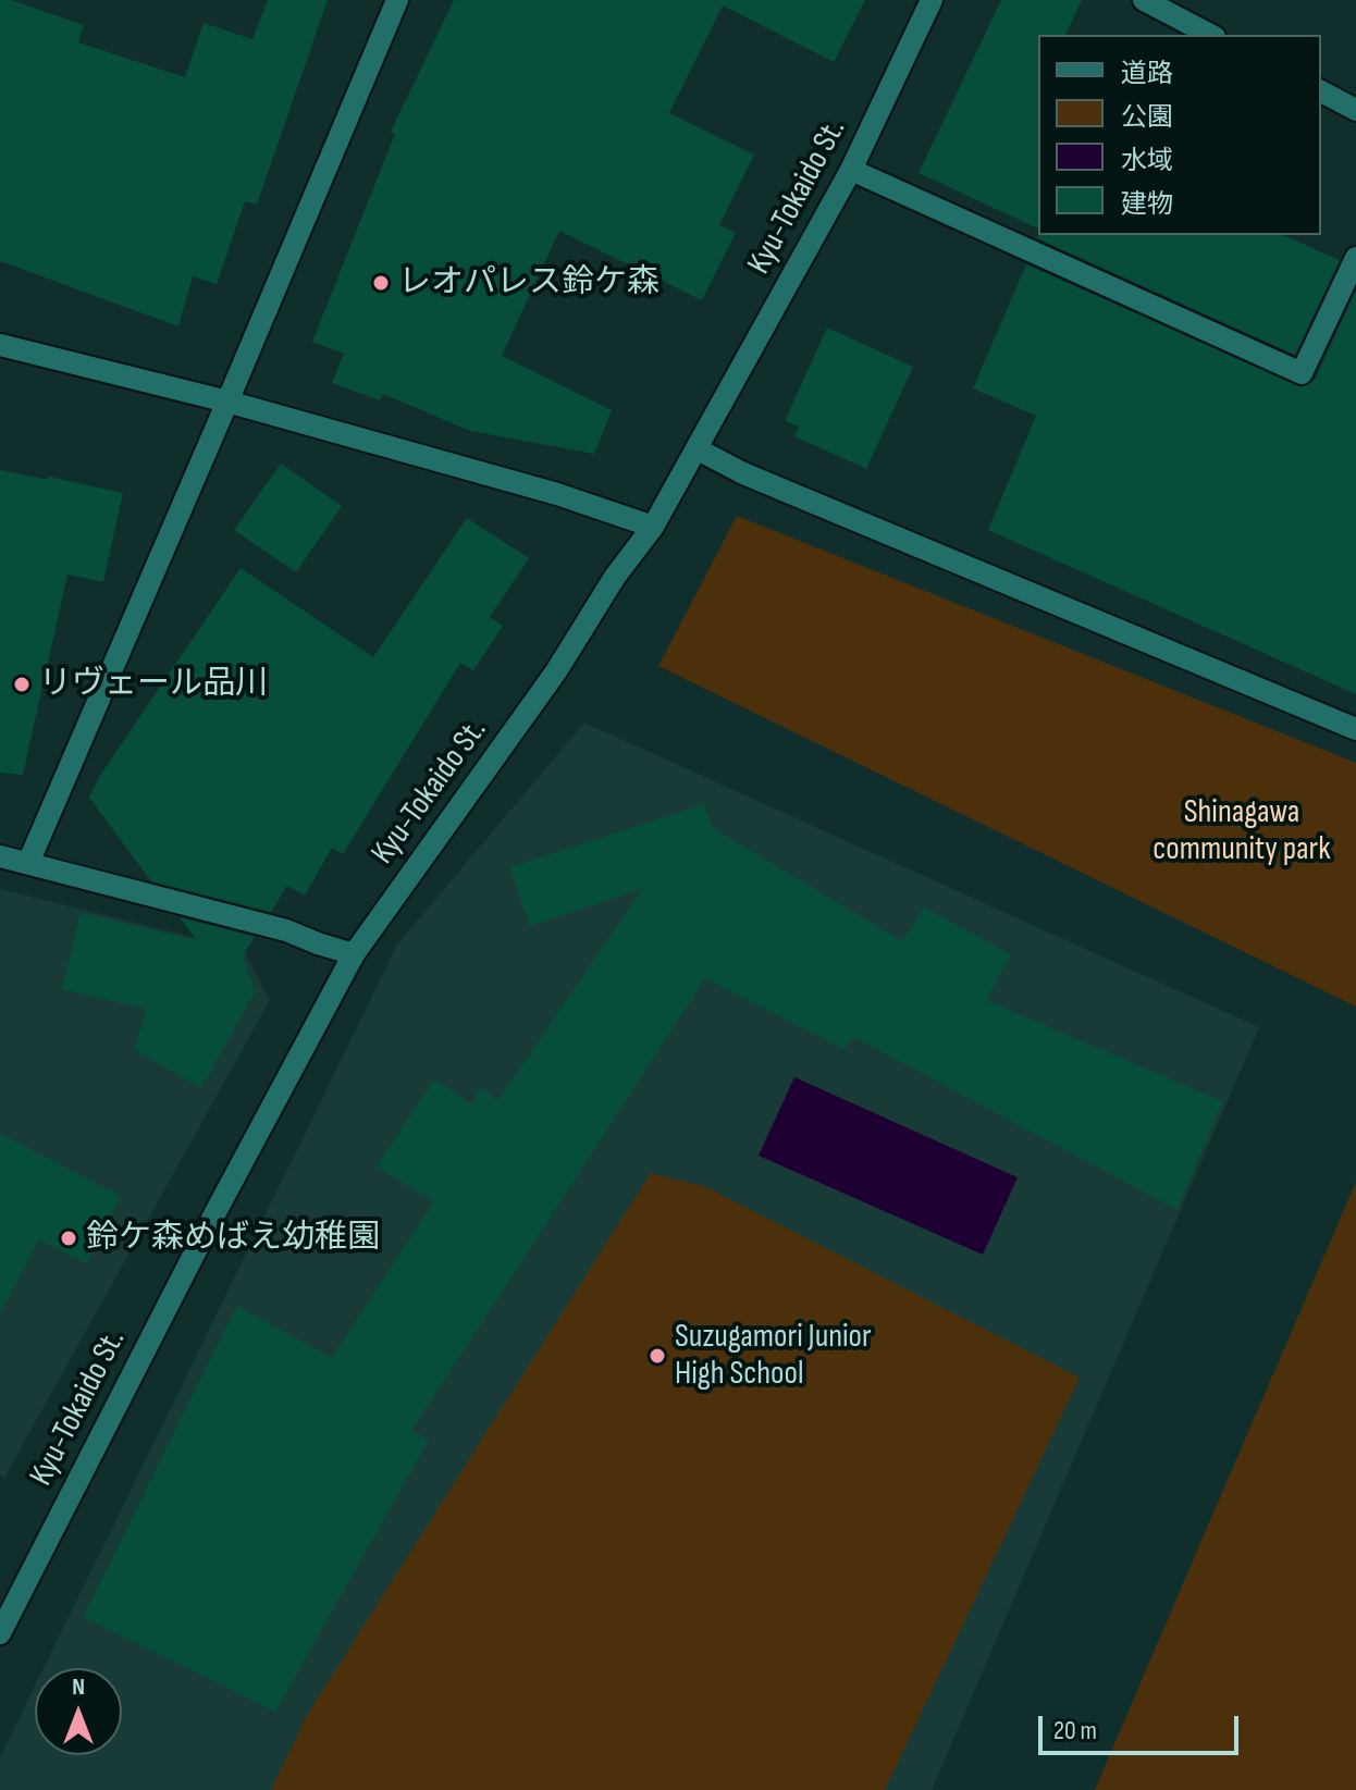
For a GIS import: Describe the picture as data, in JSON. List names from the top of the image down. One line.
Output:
{"streets":{"street":["Kyu-Tokaido St."]},"parks":["Shinagawa community park"],"places":["レオパレス鈴ケ森","リヴェール品川","鈴ケ森めばえ幼稚園","Suzugamori Junior High School"],"legend":["道路","公園","水域","建物"],"scale_bar":"20 m","north":"top"}
